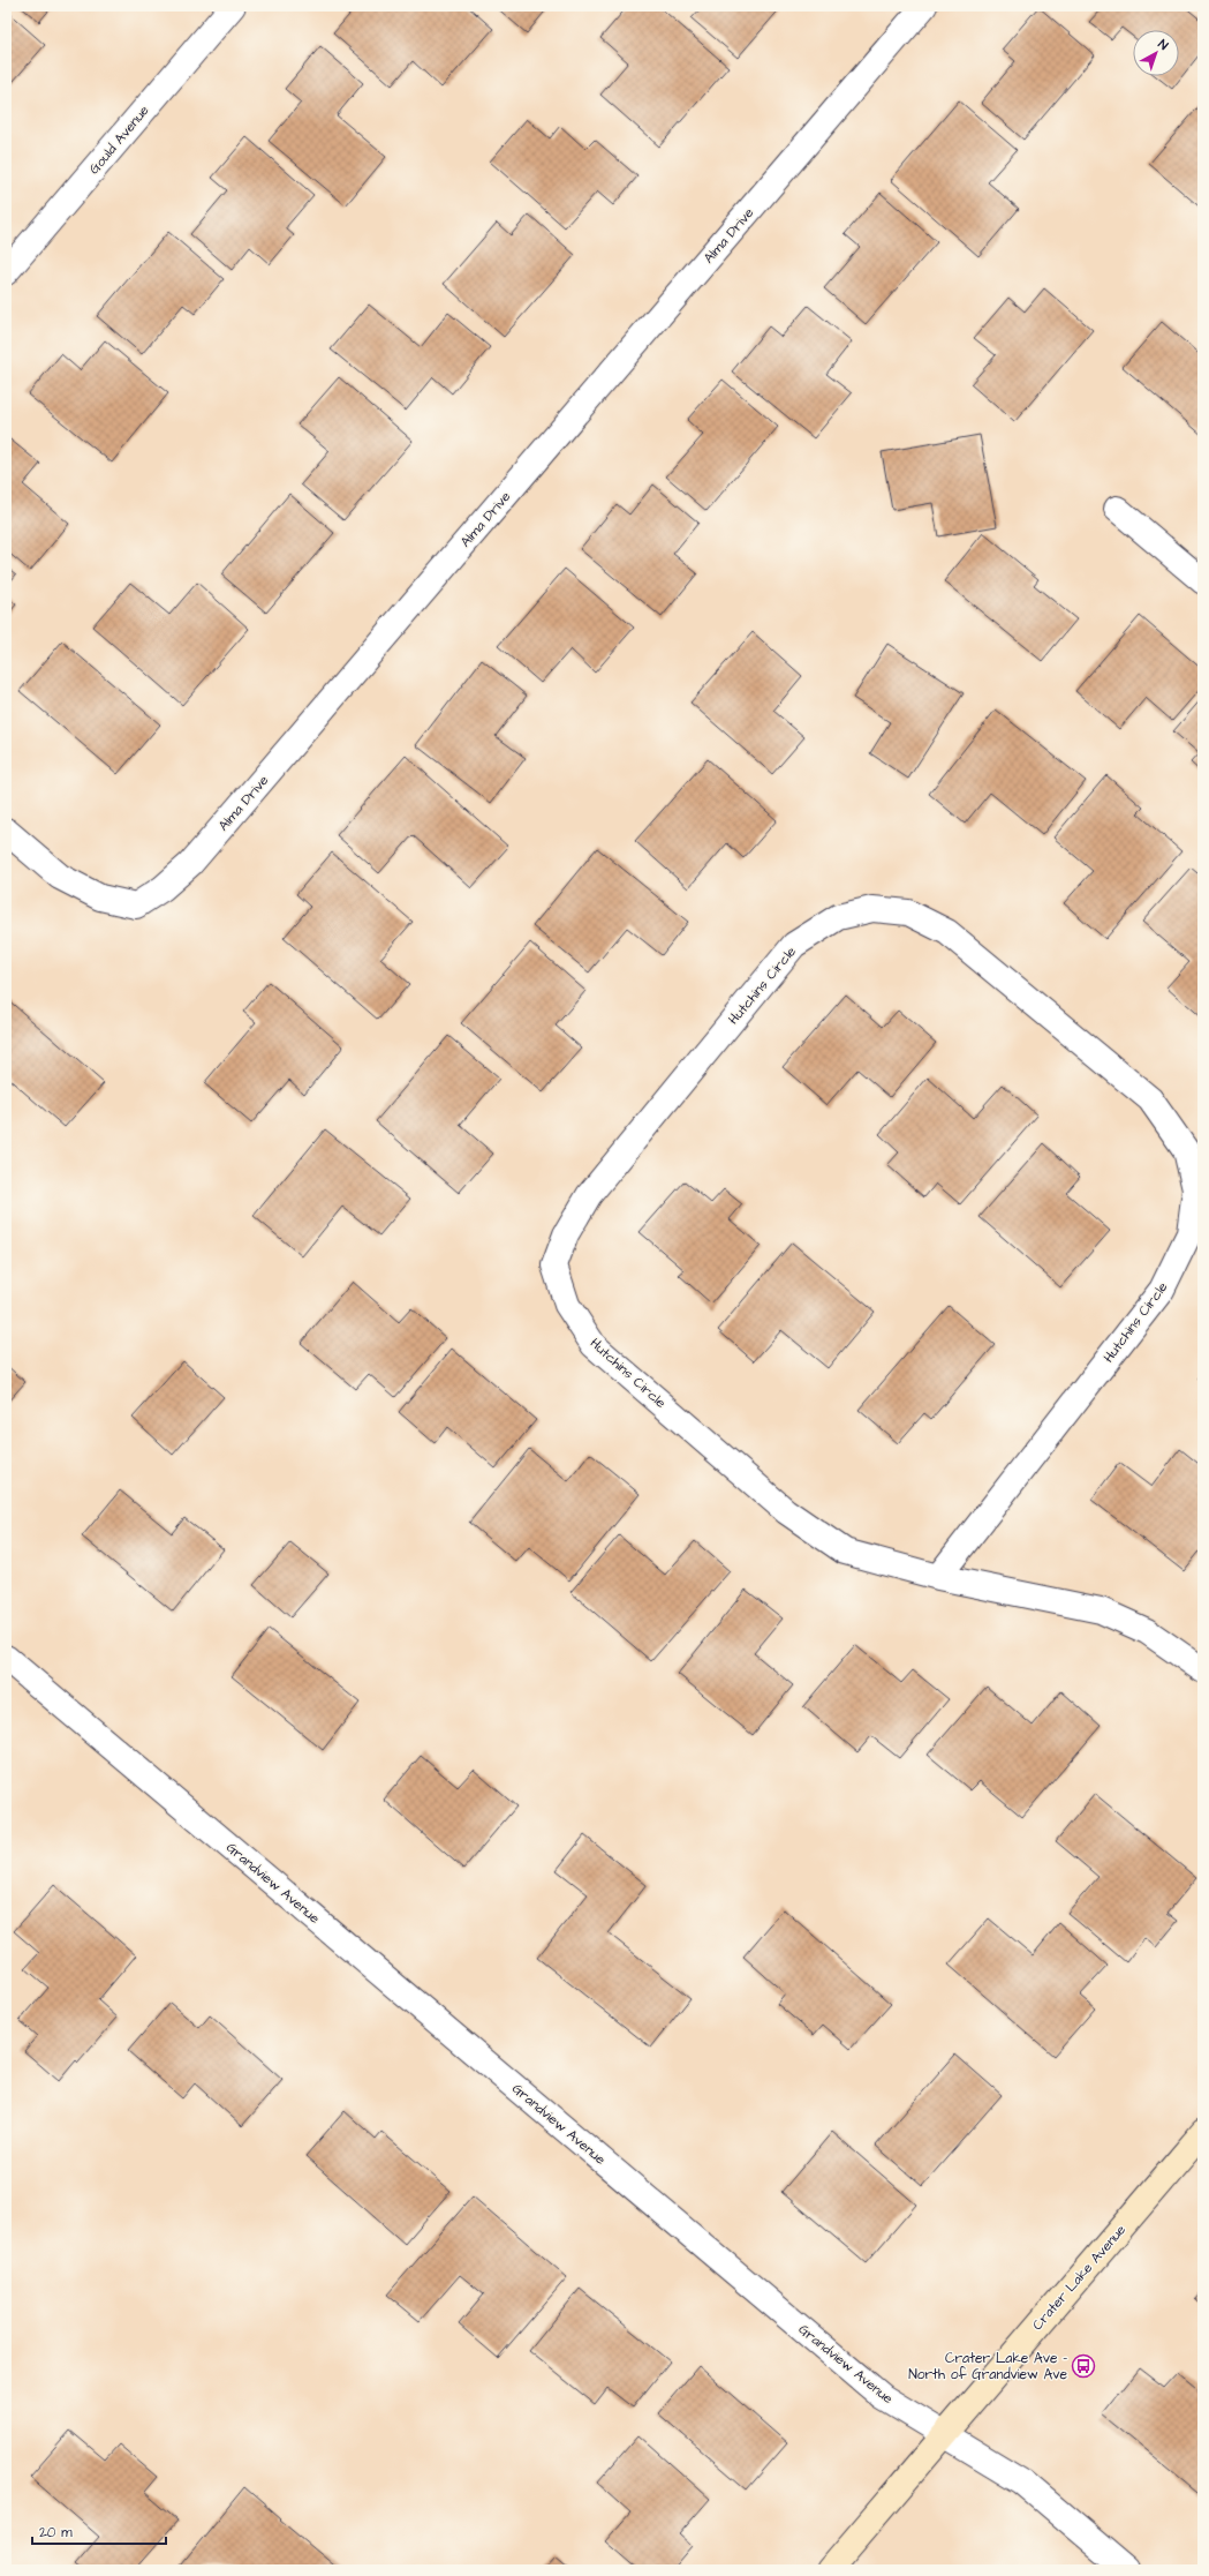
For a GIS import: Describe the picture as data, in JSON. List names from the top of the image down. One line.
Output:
{"streets":{"main road":["Crater Lake Avenue"],"street":["Gould Avenue","Alma Drive","Hutchins Circle","Grandview Avenue"]},"crossings":[["Grandview Avenue","Crater Lake Avenue"]],"places":{"bus stop":["Crater Lake Ave - North of Grandview Ave"]},"scale_bar":"20 m","north":"top right"}
